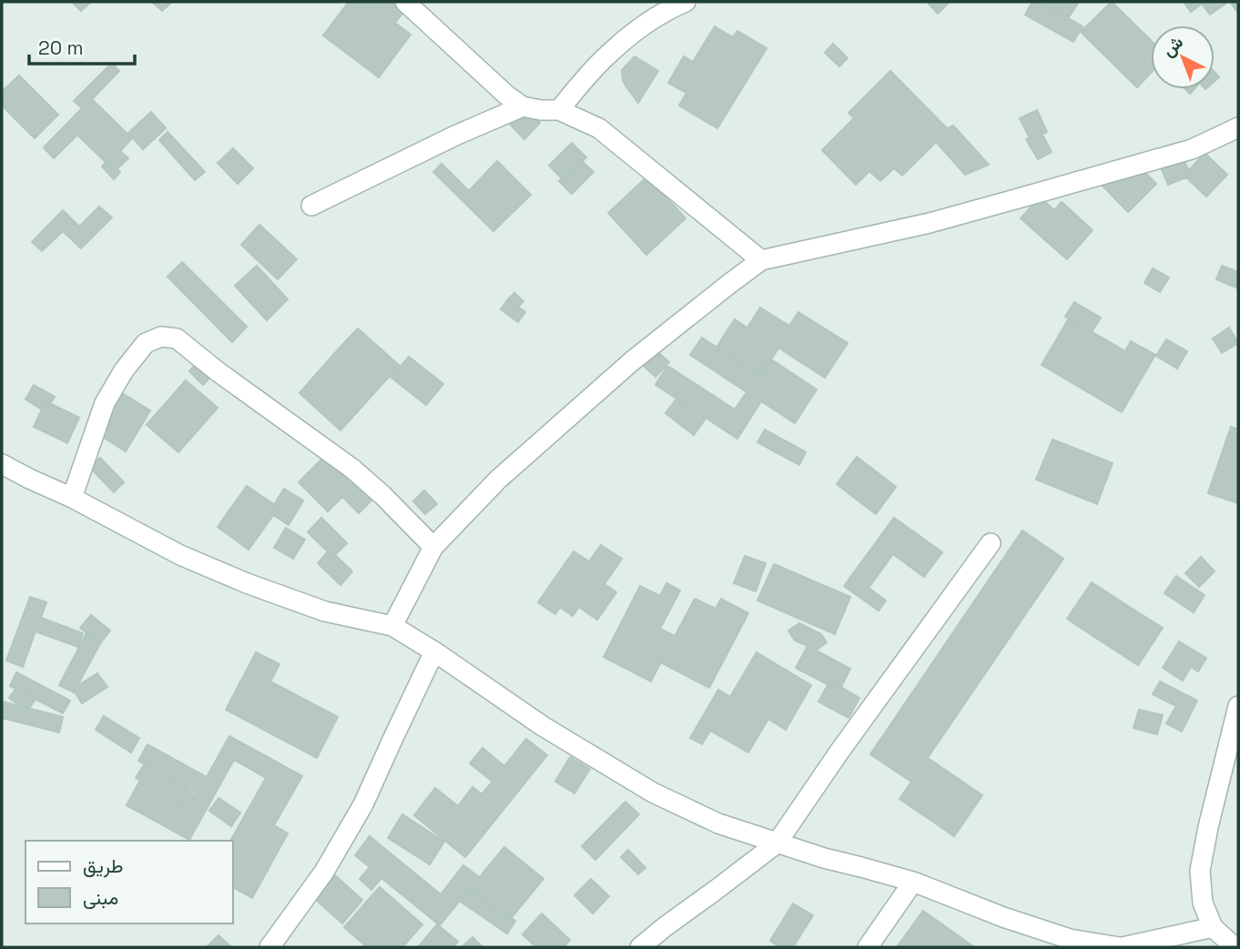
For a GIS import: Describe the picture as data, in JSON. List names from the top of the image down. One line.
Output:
{"legend":["طريق","مبنى"],"scale_bar":"20 m","north":"top left"}
